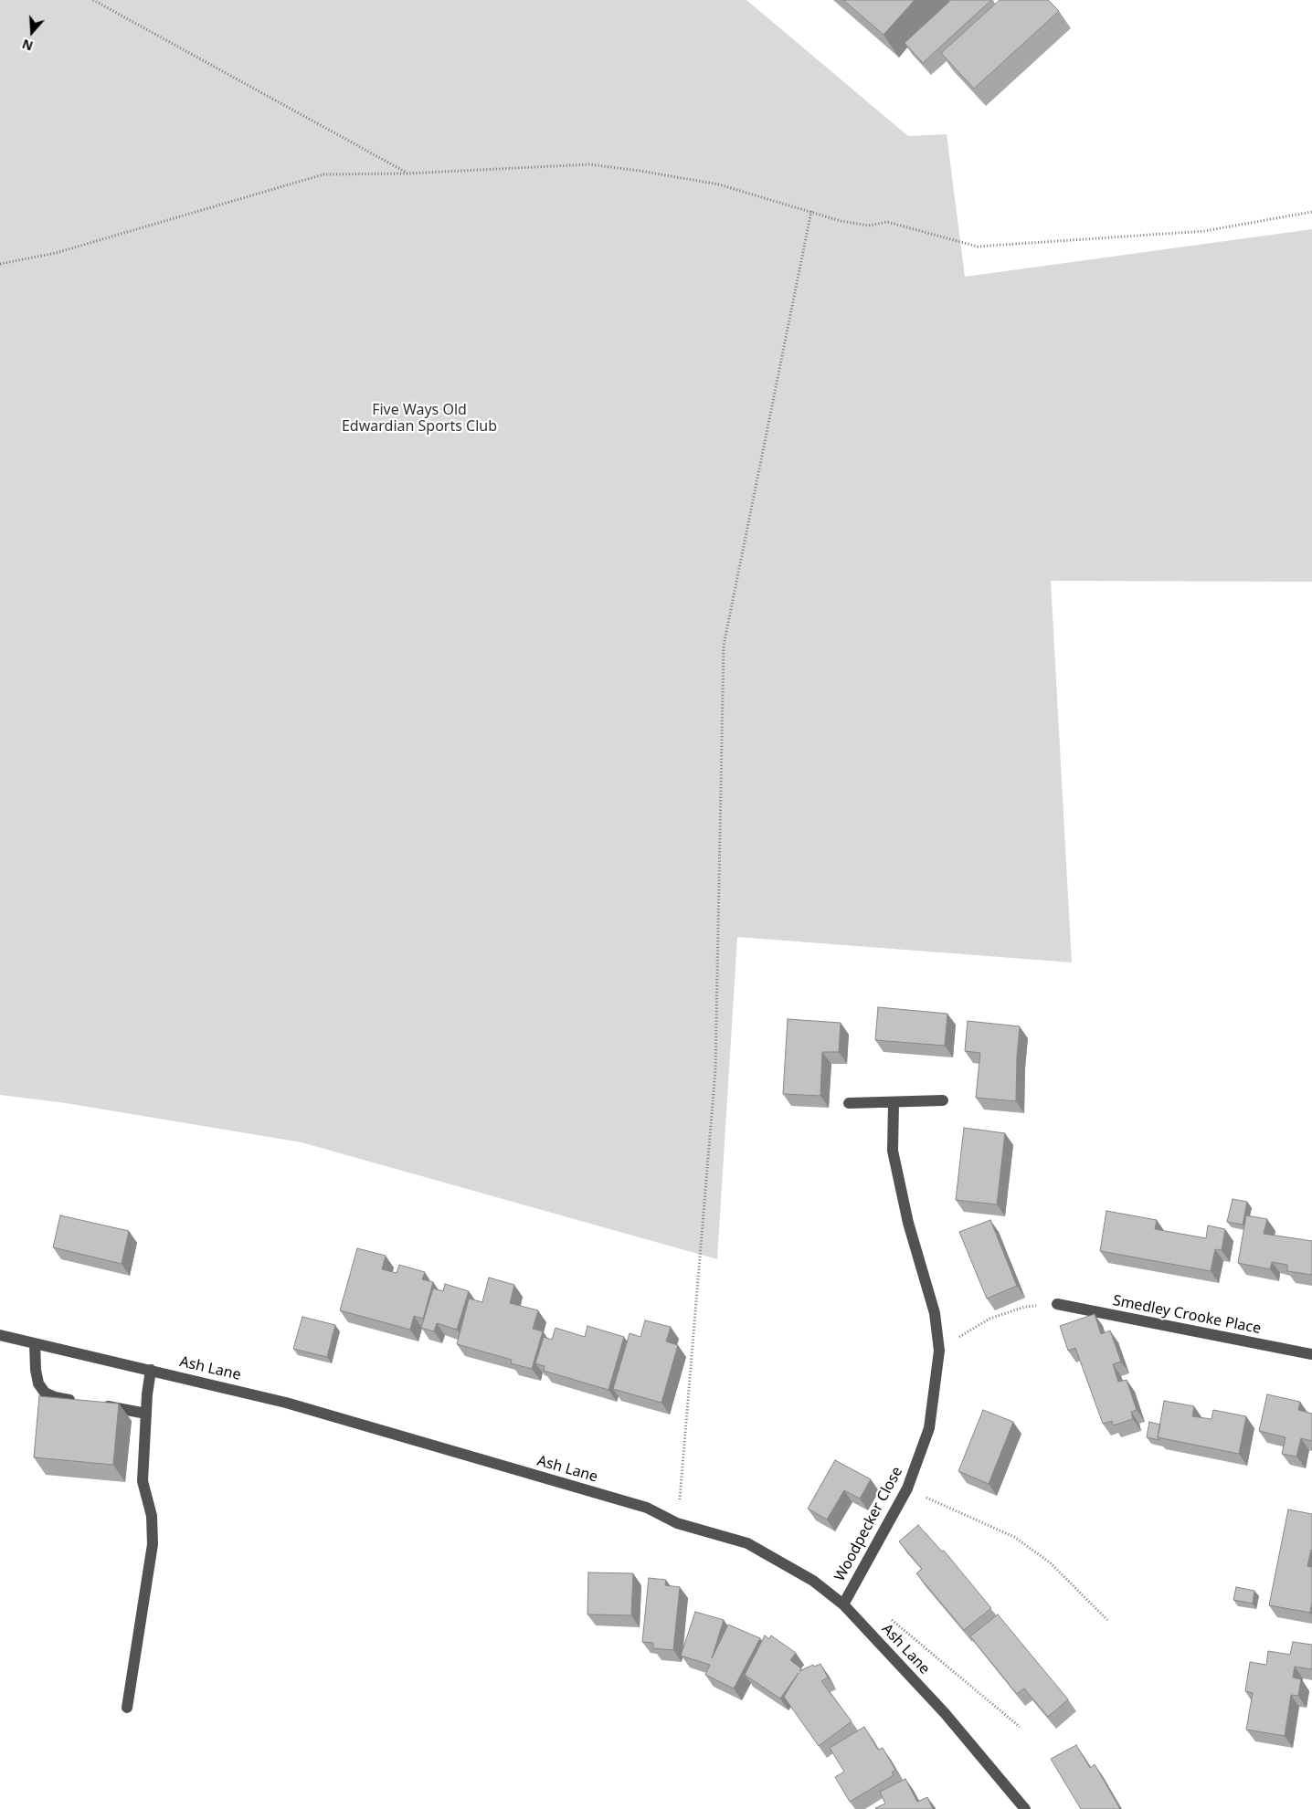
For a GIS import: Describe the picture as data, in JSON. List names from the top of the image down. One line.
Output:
{"streets":{"street":["Smedley Crooke Place","Ash Lane","Woodpecker Close"]},"crossings":[["Ash Lane","Woodpecker Close"]],"parks":["Five Ways Old Edwardian Sports Club"],"north":"bottom"}
